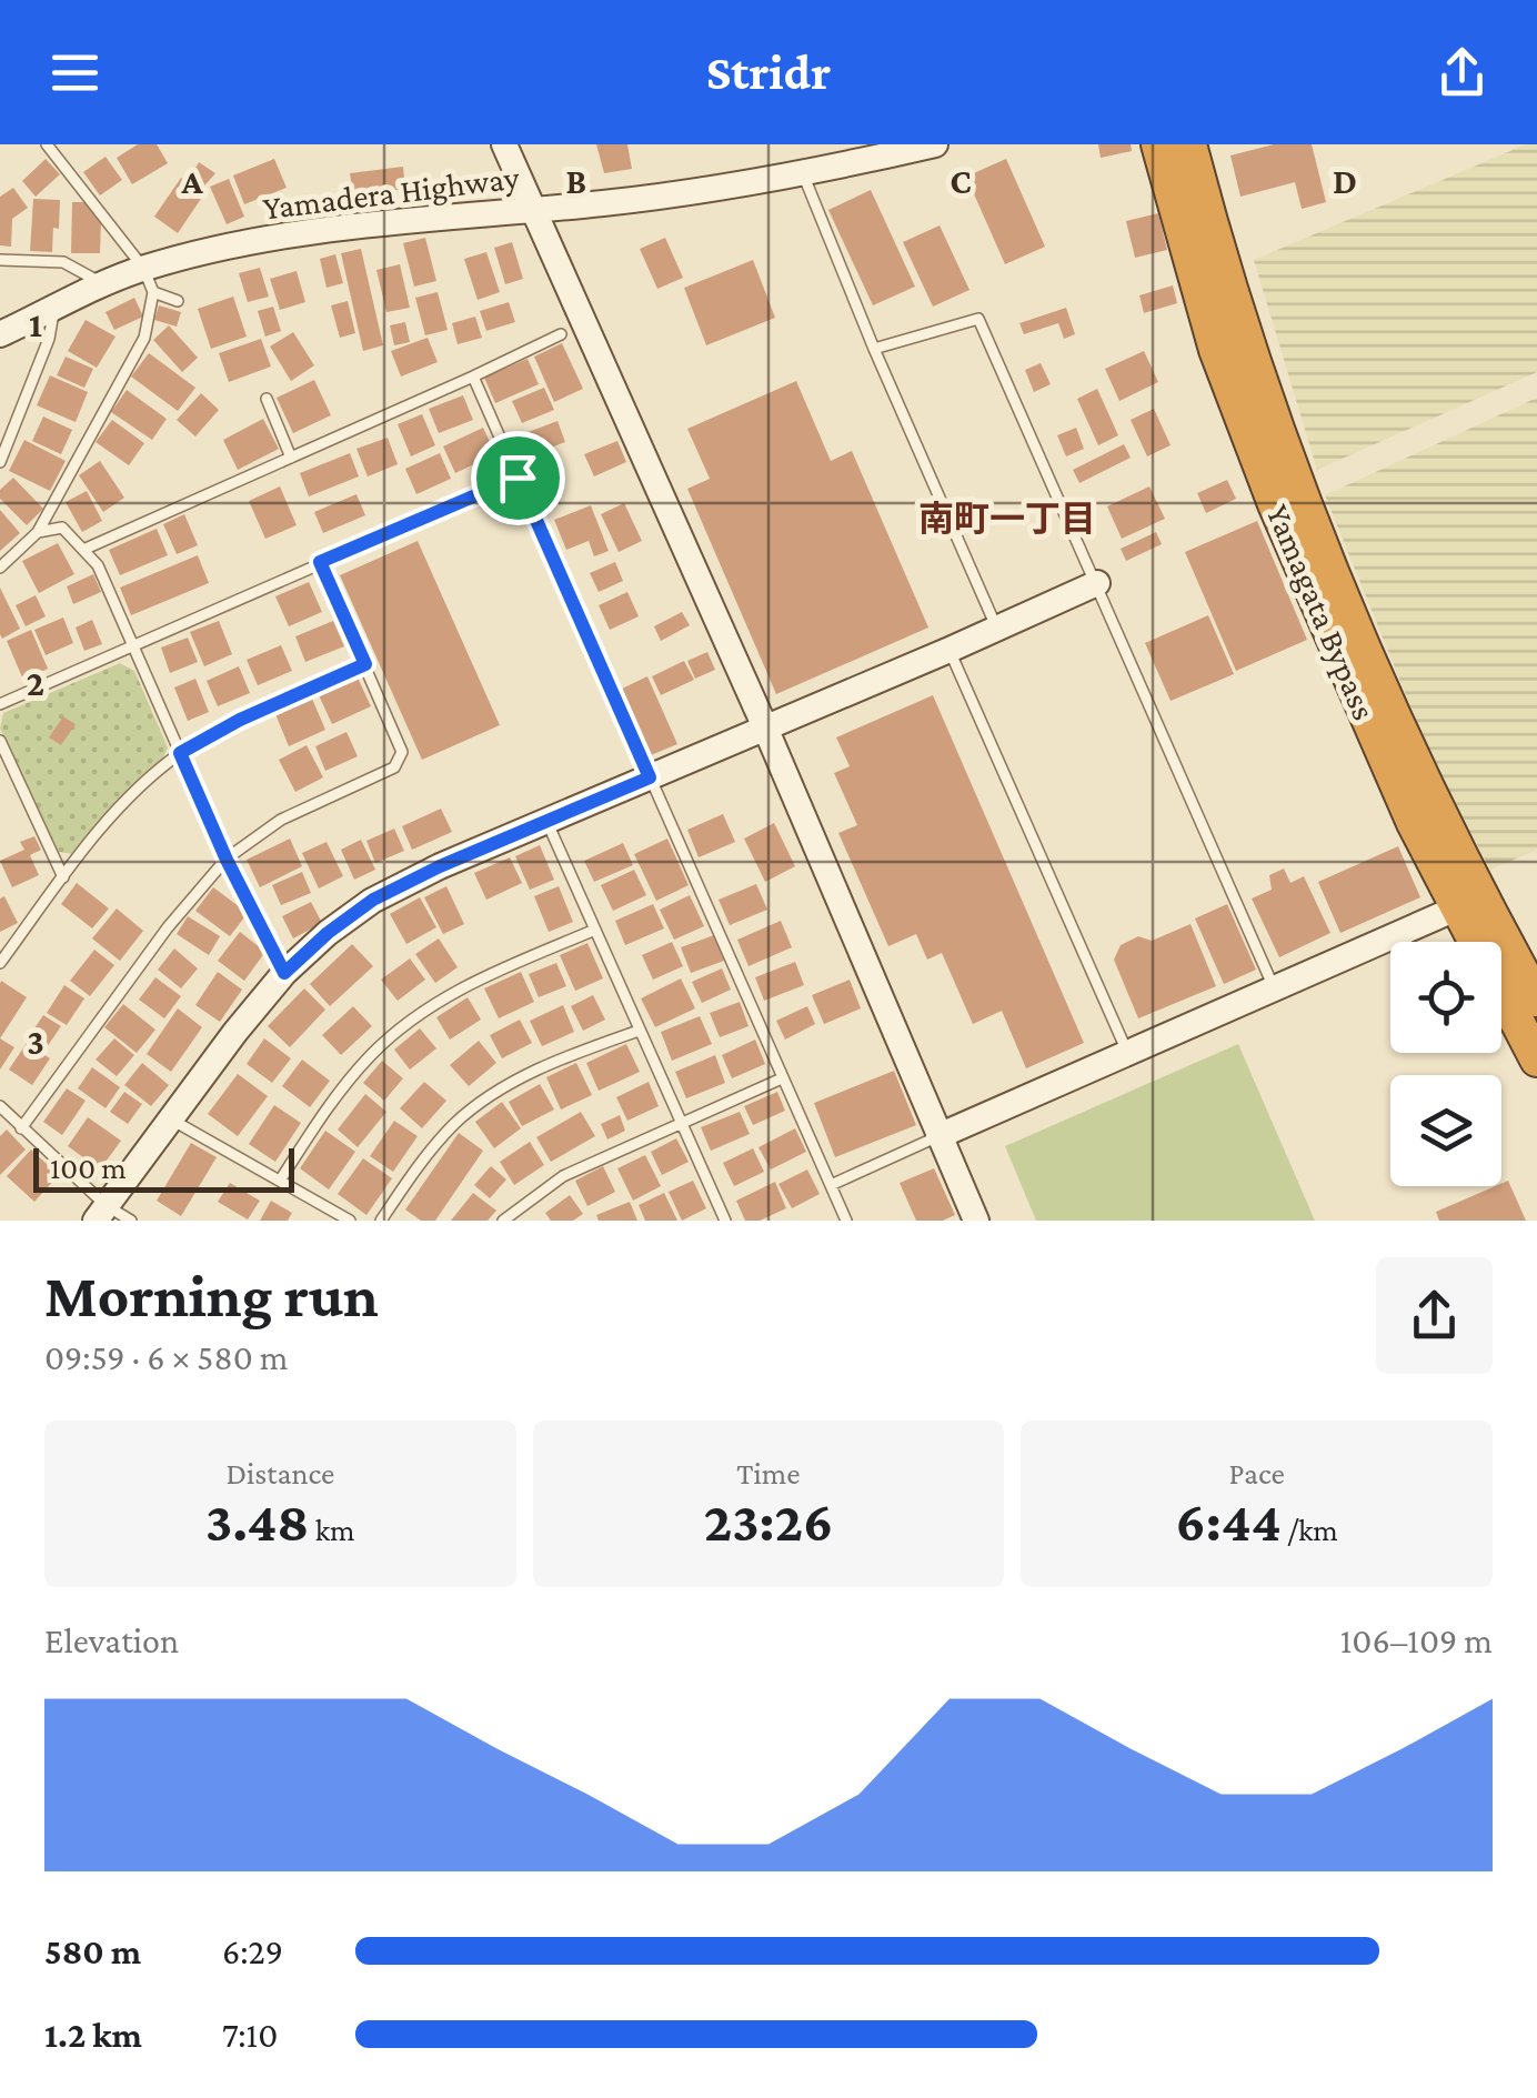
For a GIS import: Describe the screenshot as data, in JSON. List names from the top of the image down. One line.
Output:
{"streets":{"highway":["Yamagata Bypass"],"street":["Yamadera Highway"]},"districts":["南町一丁目"],"scale_bar":"100 m","page":{"header":"Stridr","scale":"100 m","heading":["Morning run","09:59 · 6 × 580 m"],"stats":[["Distance","3.48 km"],["Time","23:26"],["Pace","6:44 /km"]],"chart":["Elevation","106–109 m"],"list":[{"name":"580 m","note":"6:29"},{"name":"1.2 km","note":"7:10"}]},"grid":{"columns":["A","B","C","D"],"rows":["1","2","3"]}}
